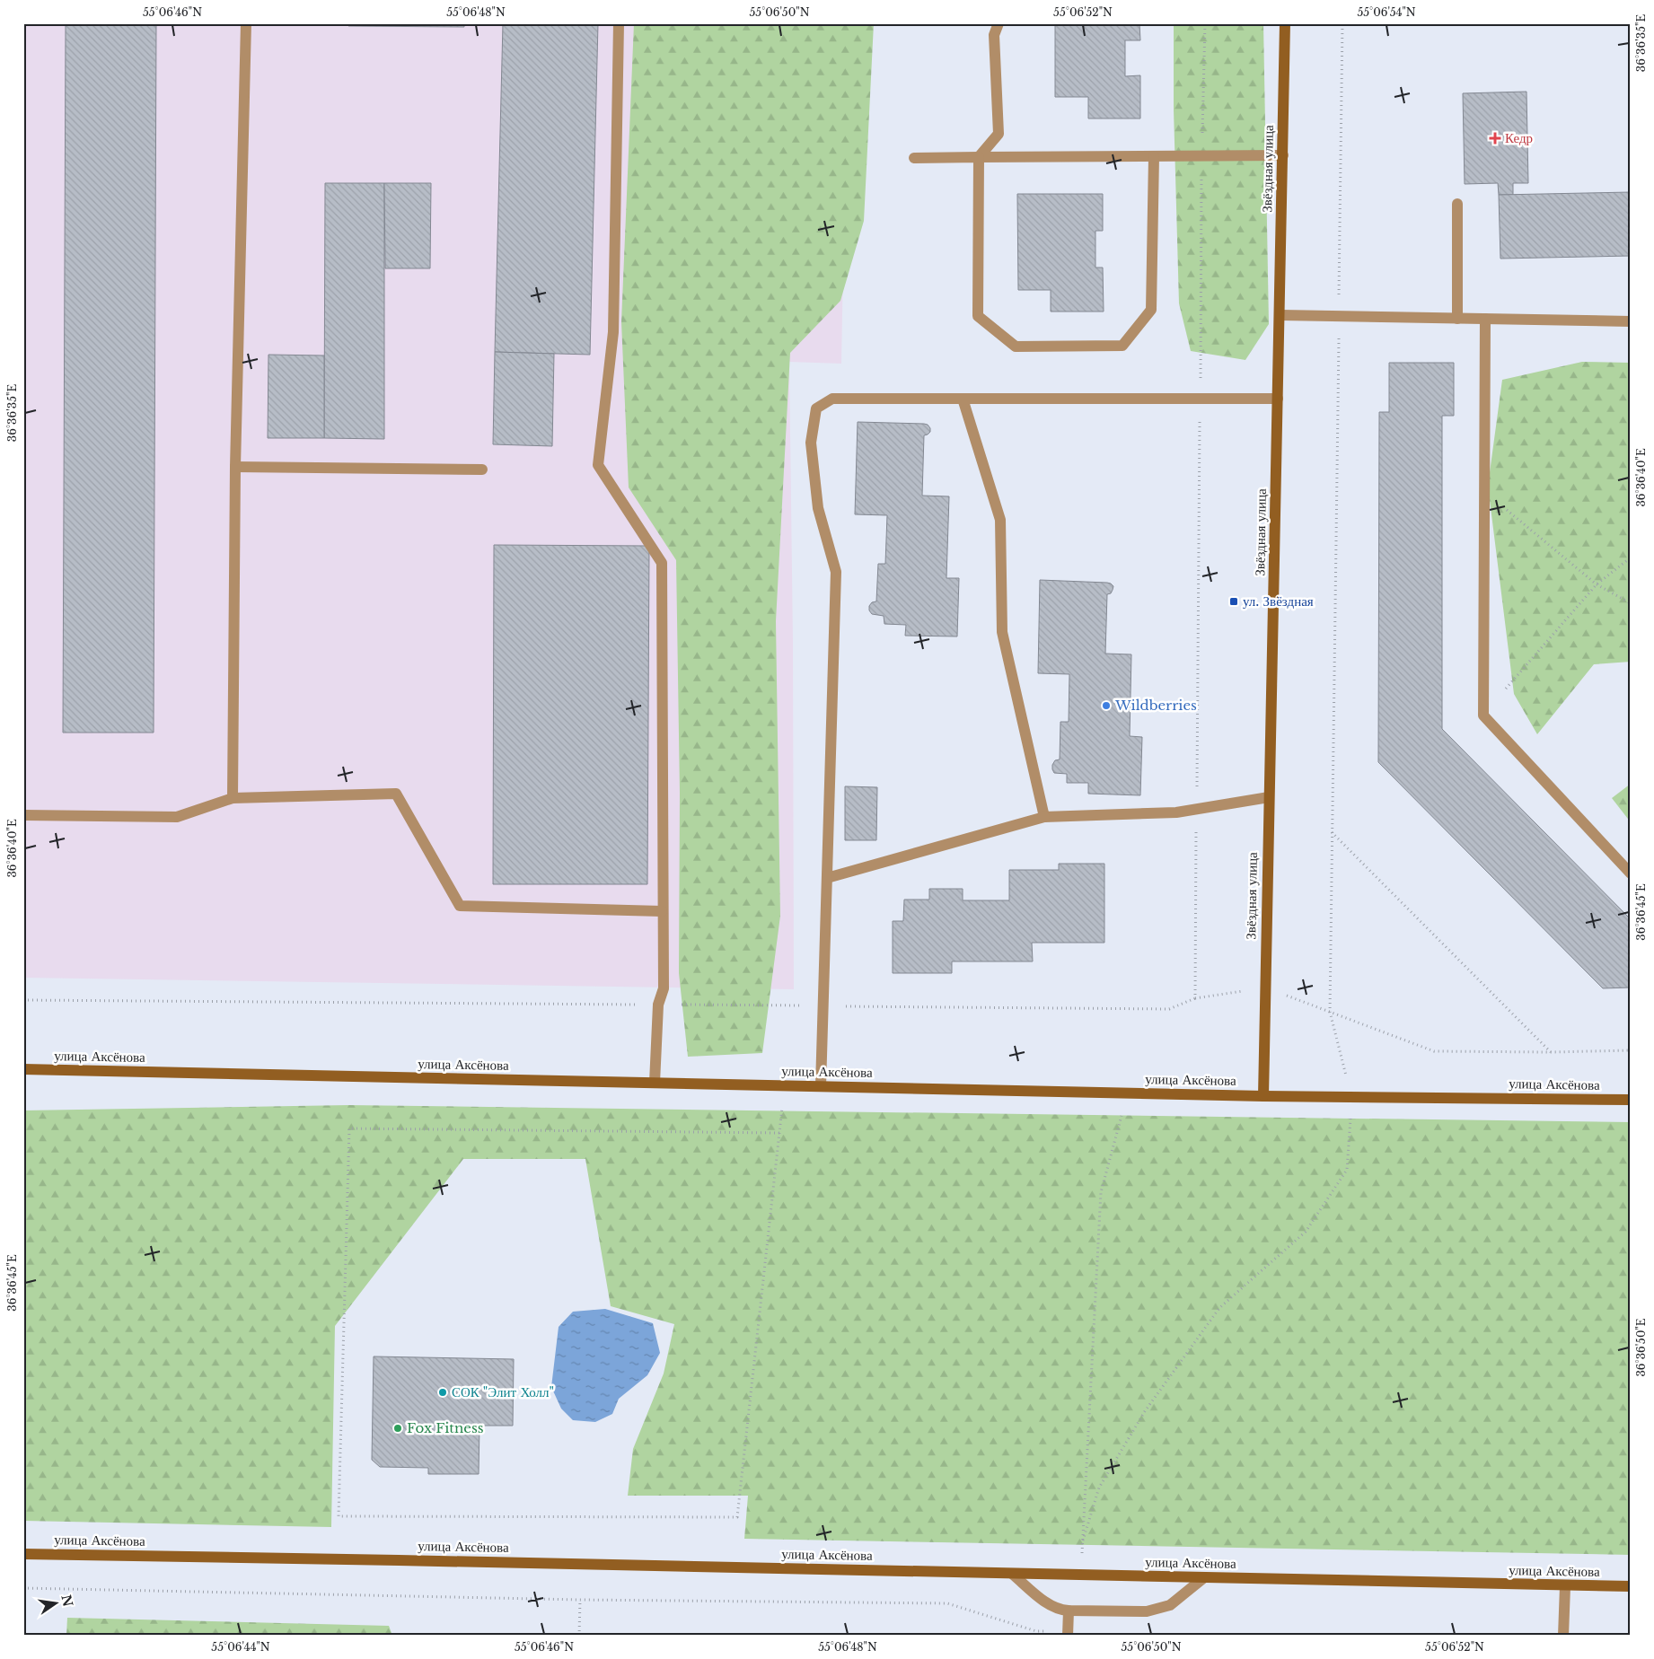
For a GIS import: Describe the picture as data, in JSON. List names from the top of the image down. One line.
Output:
{"streets":{"street":["Звёздная улица","улица Аксёнова"]},"crossings":[["Звёздная улица","улица Аксёнова"]],"places":{"health":["Кедр"],"transit":["ул. Звёздная"],"other":["Wildberries","СОК \"Элит Холл\"","Fox Fitness"]},"north":"right","coordinates":["55°06'46\"N","55°06'48\"N","55°06'50\"N","55°06'52\"N","55°06'54\"N","36°36'35\"E","36°36'40\"E","36°36'45\"E","36°36'50\"E","55°06'44\"N"]}
